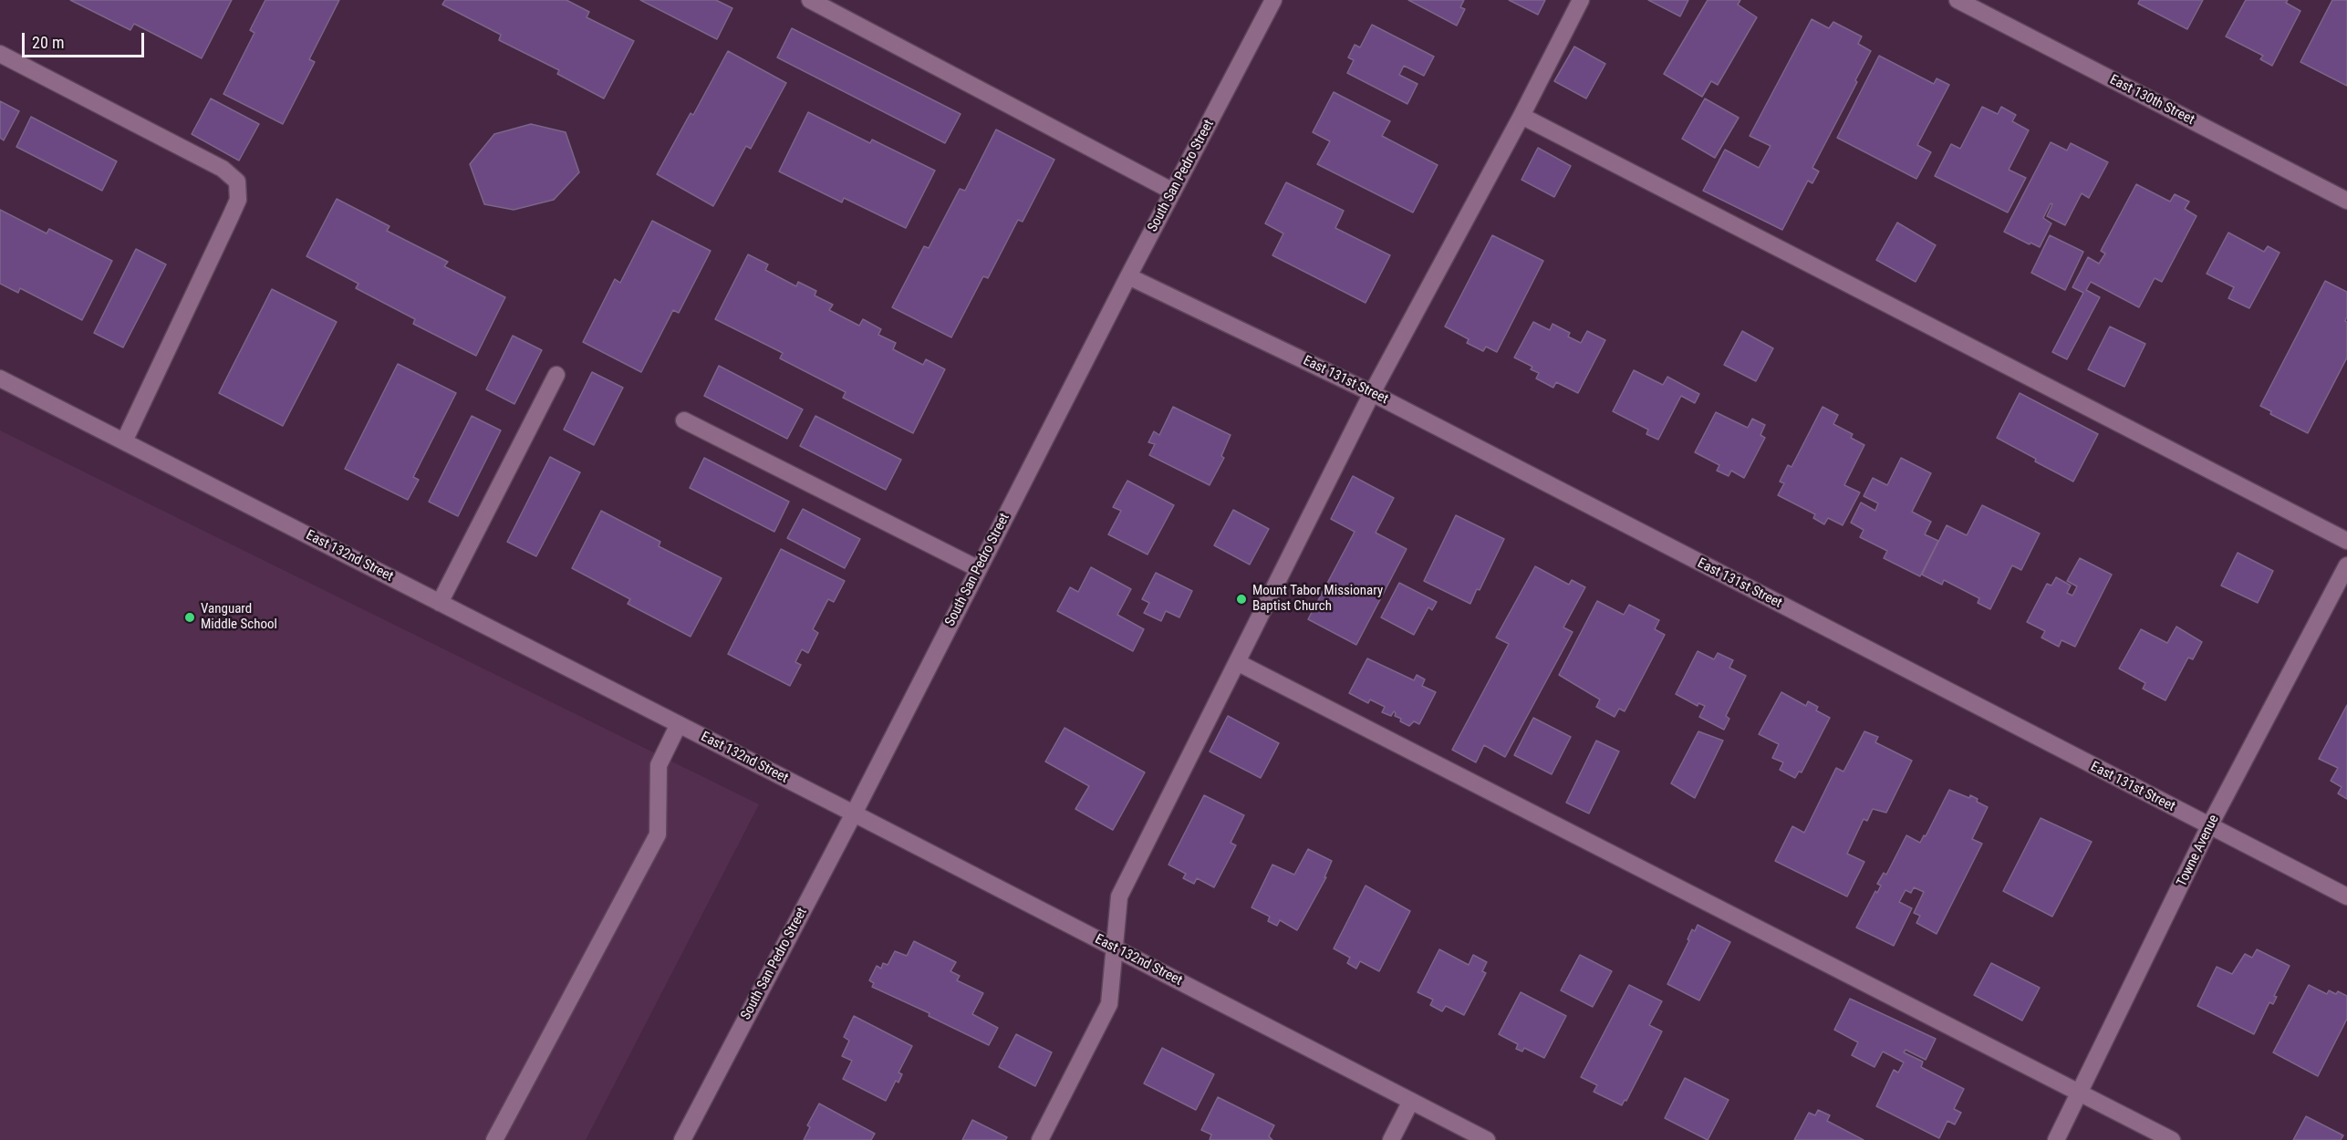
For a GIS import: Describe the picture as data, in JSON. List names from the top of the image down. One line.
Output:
{"streets":{"street":["East 130th Street","South San Pedro Street","East 131st Street","East 132nd Street","Towne Avenue"]},"crossings":[["South San Pedro Street","East 131st Street"],["South San Pedro Street","East 132nd Street"],["East 131st Street","Towne Avenue"]],"places":["Mount Tabor Missionary Baptist Church","Vanguard Middle School"],"scale_bar":"20 m"}
